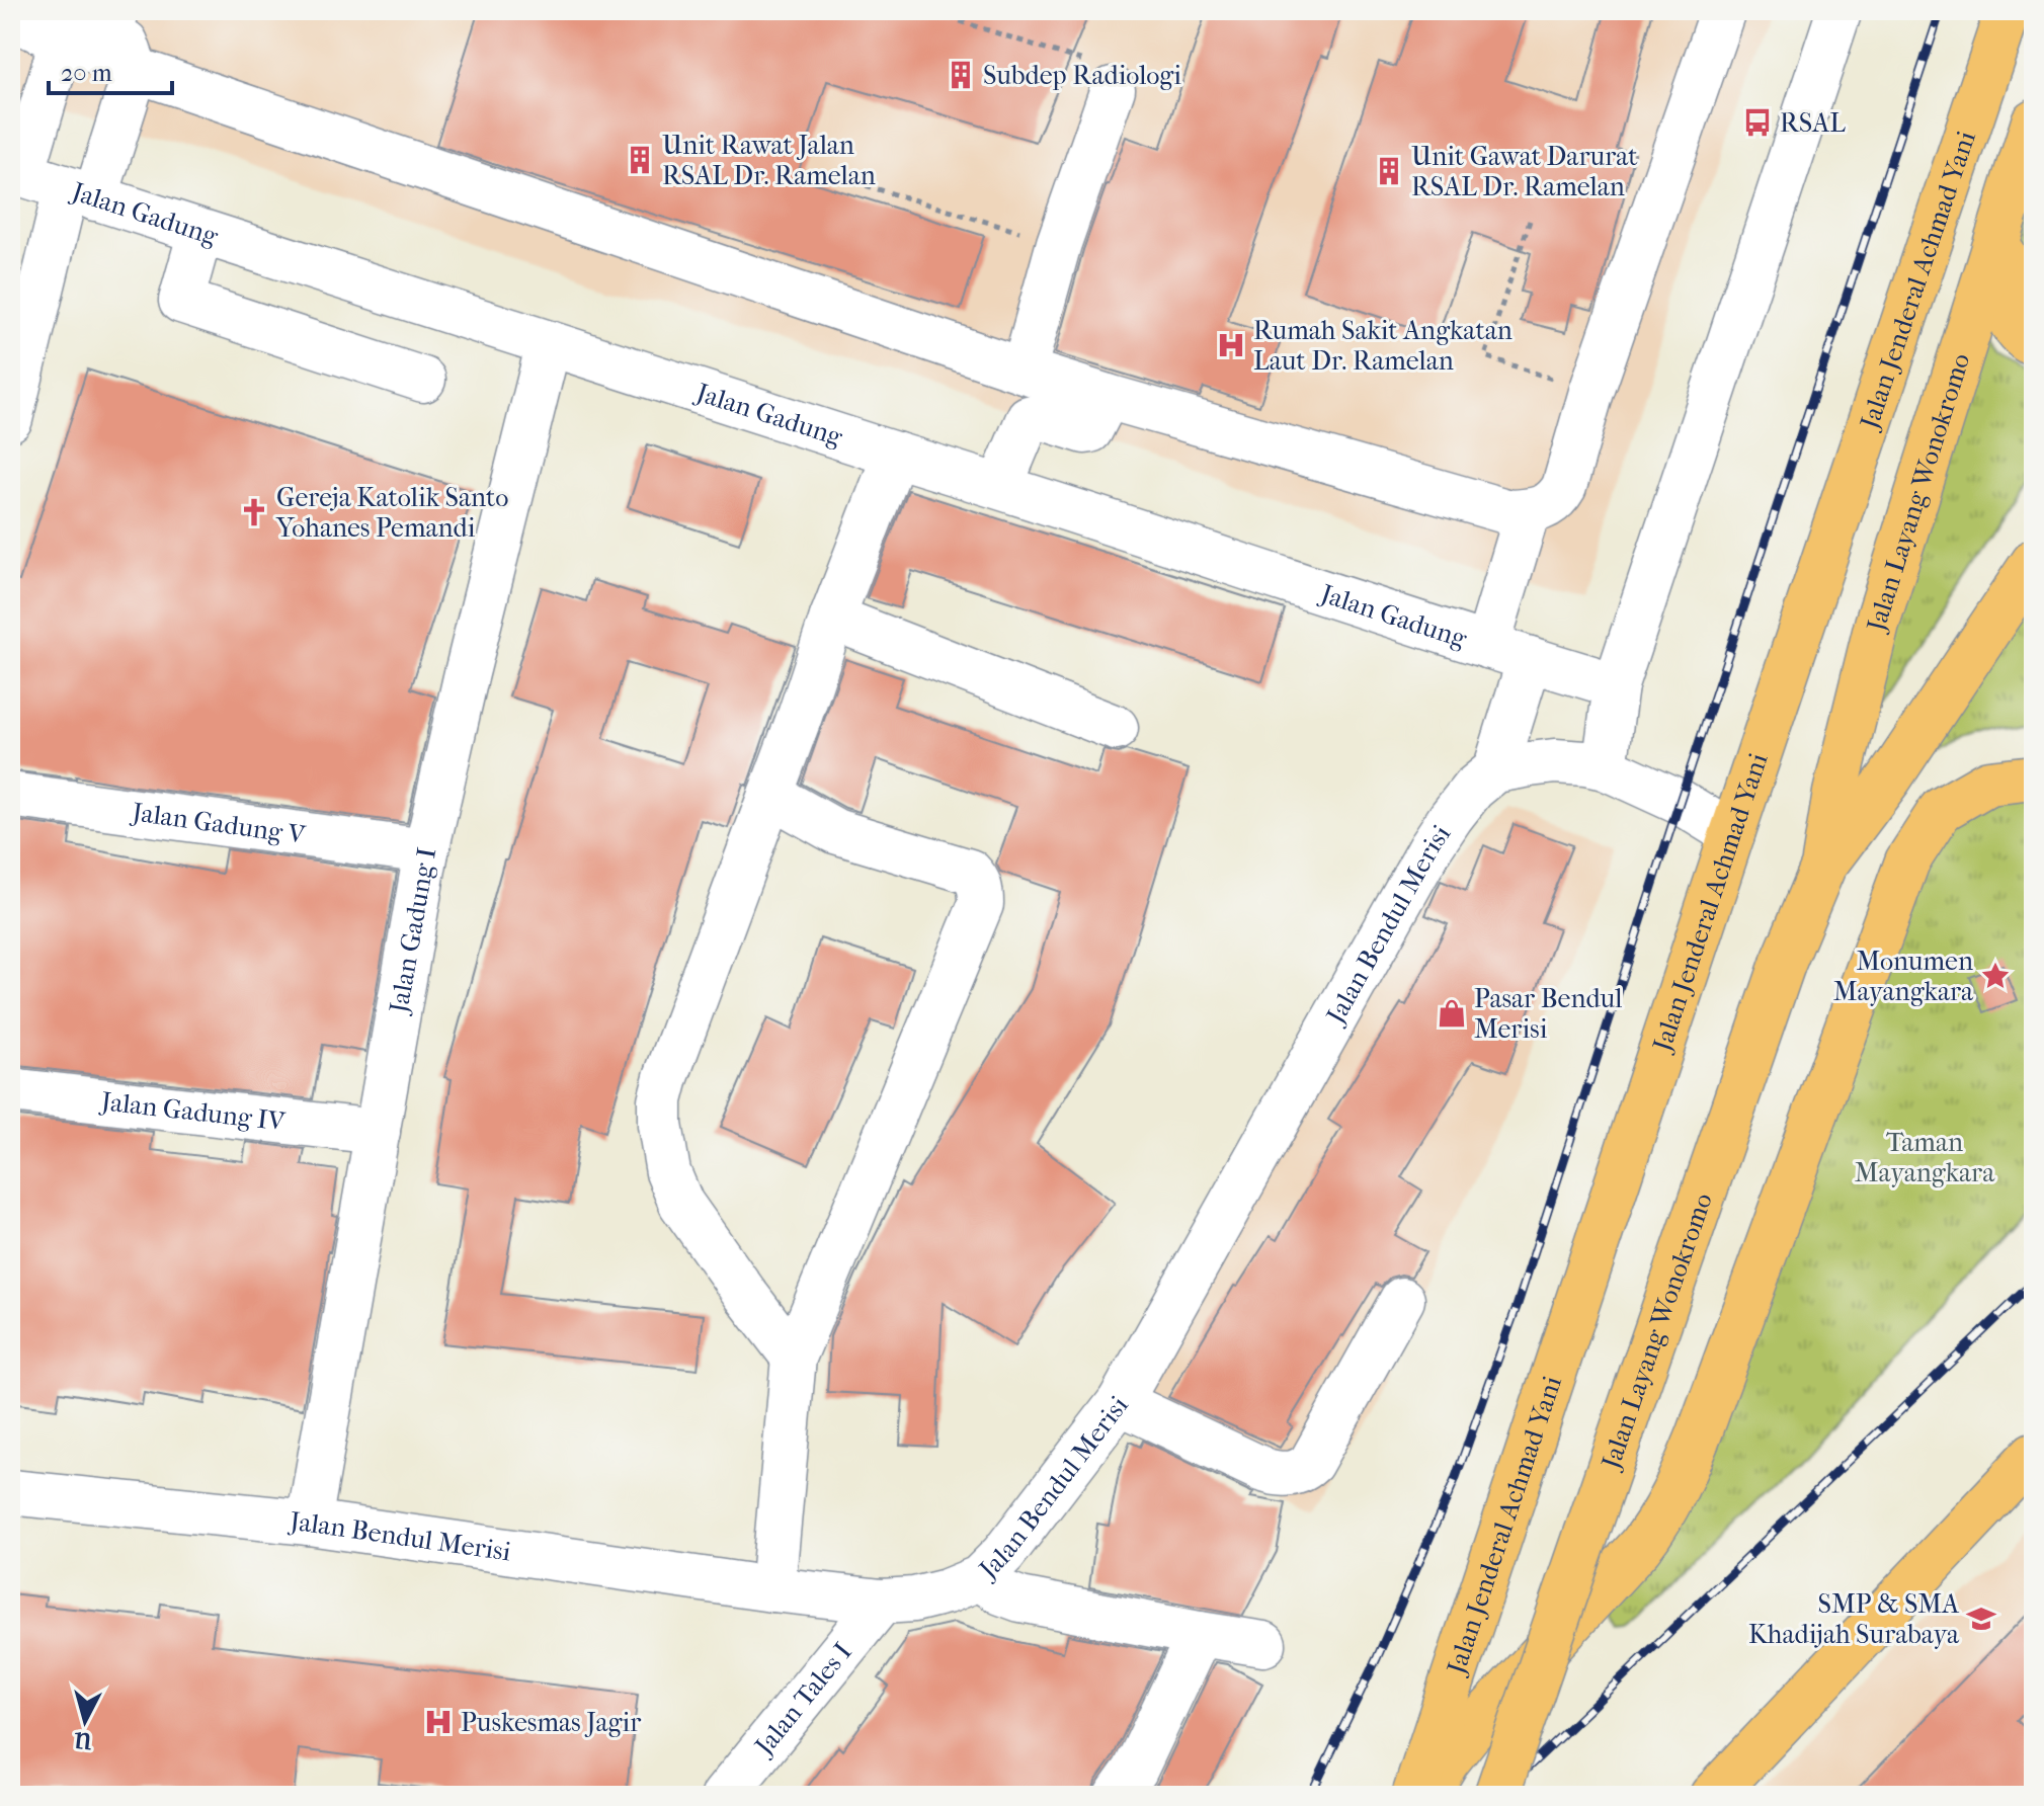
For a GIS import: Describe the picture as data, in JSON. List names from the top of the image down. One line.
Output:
{"streets":{"highway":["Jalan Jenderal Achmad Yani","Jalan Layang Wonokromo"],"street":["Jalan Gadung","Jalan Gadung V","Jalan Bendul Merisi","Jalan Gadung I","Jalan Gadung IV","Jalan Tales I"]},"crossings":[["Jalan Gadung","Jalan Gadung I"],["Jalan Gadung V","Jalan Gadung I"],["Jalan Bendul Merisi","Jalan Gadung I"],["Jalan Bendul Merisi","Jalan Tales I"],["Jalan Gadung I","Jalan Gadung IV"]],"parks":["Taman Mayangkara"],"places":{"building":["Subdep Radiologi","Unit Rawat Jalan RSAL Dr. Ramelan","Unit Gawat Darurat RSAL Dr. Ramelan"],"bus stop":["RSAL"],"hospital":["Rumah Sakit Angkatan Laut Dr. Ramelan","Puskesmas Jagir"],"church":["Gereja Katolik Santo Yohanes Pemandi"],"place":["Monumen Mayangkara"],"shop":["Pasar Bendul Merisi"],"school or university":["SMP & SMA Khadijah Surabaya"]},"scale_bar":"20 m","north":"bottom"}
